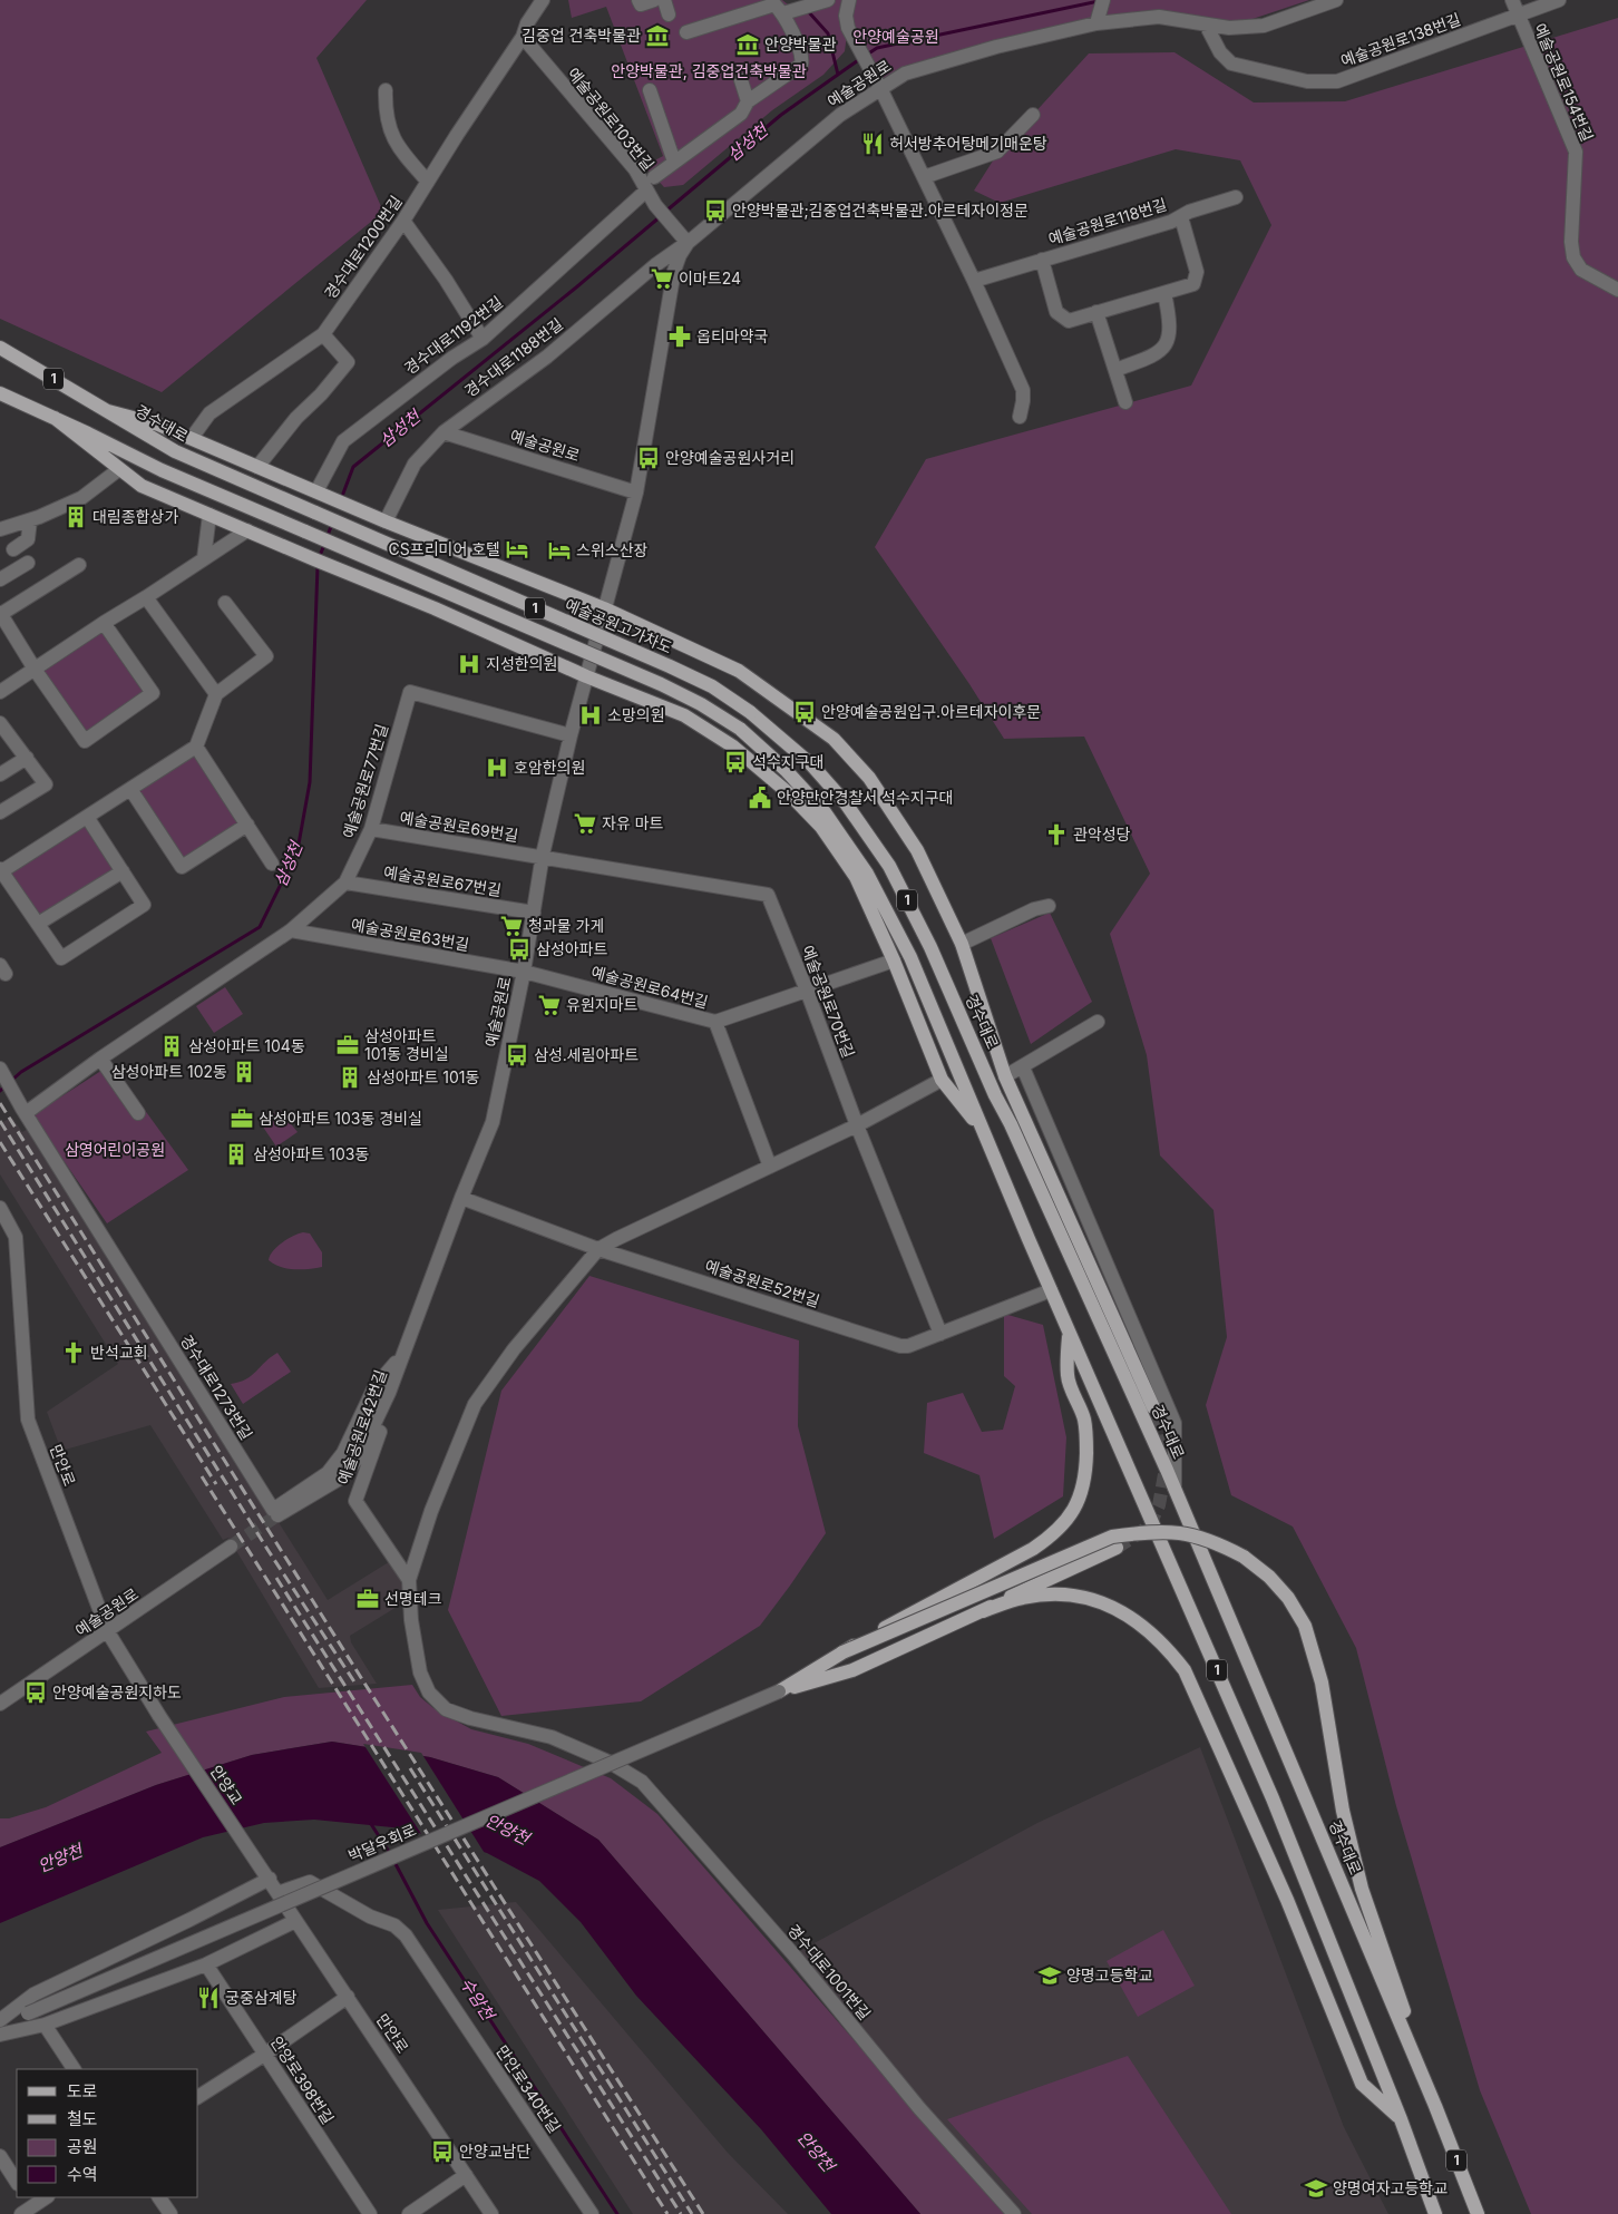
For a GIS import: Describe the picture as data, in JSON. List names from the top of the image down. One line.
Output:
{"streets":{"main road":["1","경수대로","예술공원고가차도"],"street":["예술공원로138번길","예술공원로154번길","예술공원로","예술공원로103번길","예술공원로118번길","경수대로1200번길","경수대로1192번길","경수대로1188번길","예술공원로77번길","예술공원로69번길","예술공원로67번길","예술공원로63번길","예술공원로64번길","예술공원로70번길","예술공원로52번길","경수대로1273번길","예술공원로42번길","만안로","안양교","박달우회로","경수대로1001번길","안양로398번길","만안로340번길"]},"crossings":[["예술공원로138번길","예술공원로154번길"],["예술공원로138번길","예술공원로"],["예술공원로","예술공원로103번길"],["예술공원로","경수대로1188번길"],["예술공원로","예술공원로77번길"],["예술공원로","예술공원로69번길"],["예술공원로","예술공원로67번길"],["예술공원로","예술공원로63번길"],["예술공원로","예술공원로64번길"],["예술공원로","예술공원로70번길"],["예술공원로","예술공원로52번길"],["예술공원로","경수대로1273번길"],["예술공원로","예술공원로42번길"],["예술공원로","만안로"],["예술공원로103번길","경수대로1200번길"],["예술공원로103번길","경수대로1192번길"],["예술공원로103번길","경수대로1188번길"],["1","예술공원로52번길"],["경수대로","예술공원고가차도"],["예술공원로77번길","예술공원로69번길"],["예술공원로77번길","예술공원로67번길"],["예술공원로77번길","예술공원로63번길"],["예술공원로77번길","경수대로1273번길"],["예술공원로69번길","예술공원로70번길"],["예술공원로63번길","예술공원로64번길"],["예술공원로64번길","예술공원로70번길"],["예술공원로70번길","예술공원로52번길"],["경수대로1273번길","예술공원로42번길"],["예술공원로42번길","경수대로1001번길"],["만안로","안양교"],["만안로","만안로340번길"]],"water":["삼성천","안양천","수암천"],"parks":["안양예술공원","안양박물관, 김중업건축박물관","삼영어린이공원"],"places":{"museum":["김중업 건축박물관","안양박물관"],"restaurant":["허서방추어탕메기매운탕","궁중삼계탕"],"bus stop":["안양박물관;김중업건축박물관.아르테자이정문","안양예술공원사거리","안양예술공원입구.아르테자이후문","석수지구대","삼성아파트","삼성.세림아파트","안양예술공원지하도","안양교남단"],"supermarket":["이마트24","자유 마트","청과물 가게","유원지마트"],"pharmacy":["옵티마약국"],"building":["대림종합상가","삼성아파트 104동","삼성아파트 102동","삼성아파트 101동","삼성아파트 103동"],"hotel":["CS프리미어 호텔","스위스산장"],"hospital":["지성한의원","소망의원","호암한의원"],"public building":["안양만안경찰서 석수지구대"],"church":["관악성당","반석교회"],"office":["삼성아파트 101동 경비실","삼성아파트 103동 경비실","선명테크"],"school or university":["양명고등학교","양명여자고등학교"]},"legend":["도로","철도","공원","수역"]}
